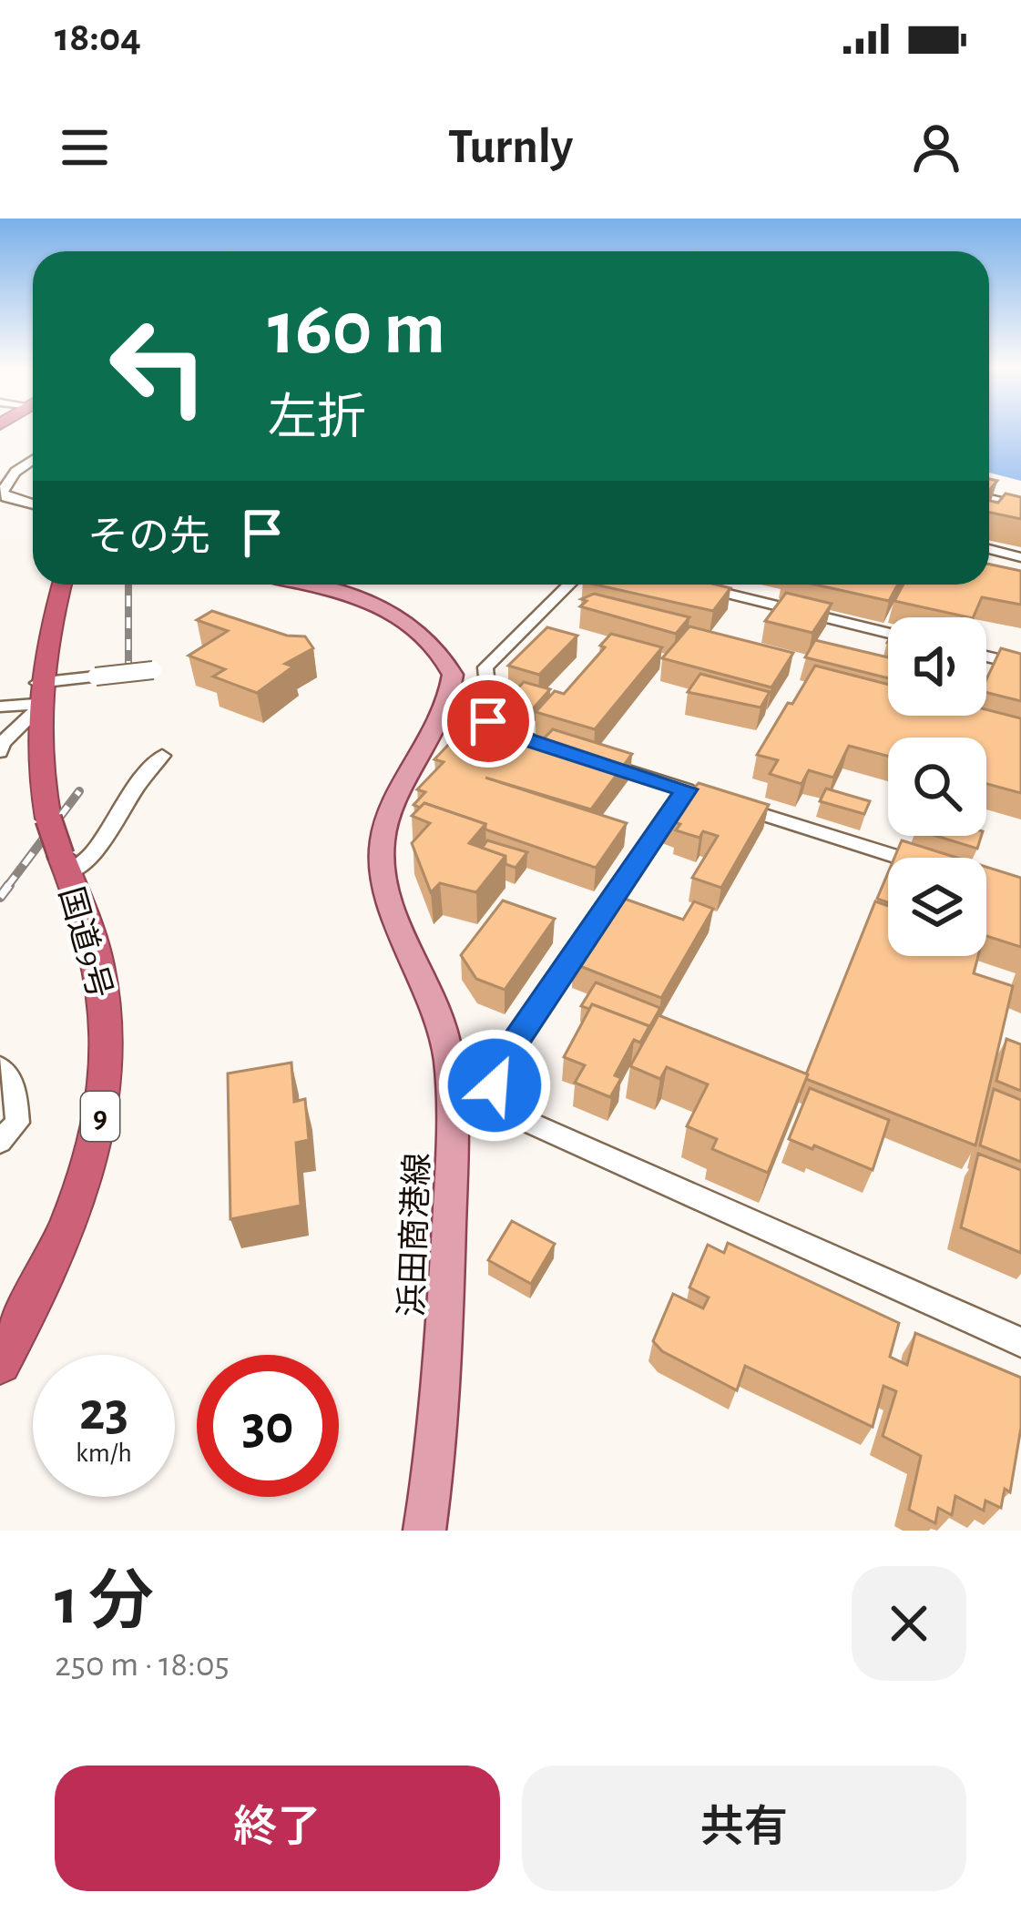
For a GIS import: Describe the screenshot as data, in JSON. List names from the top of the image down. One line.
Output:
{"streets":{"highway":["国道9号","9"],"main road":["浜田商港線"]},"page":{"status":"18:04","header":"Turnly","turn":["160 m","左折"],"then":"その先","speed":"23 km/h","limit":"30","heading":["1 分","250 m · 18:05"],"buttons":["終了","共有"]}}
